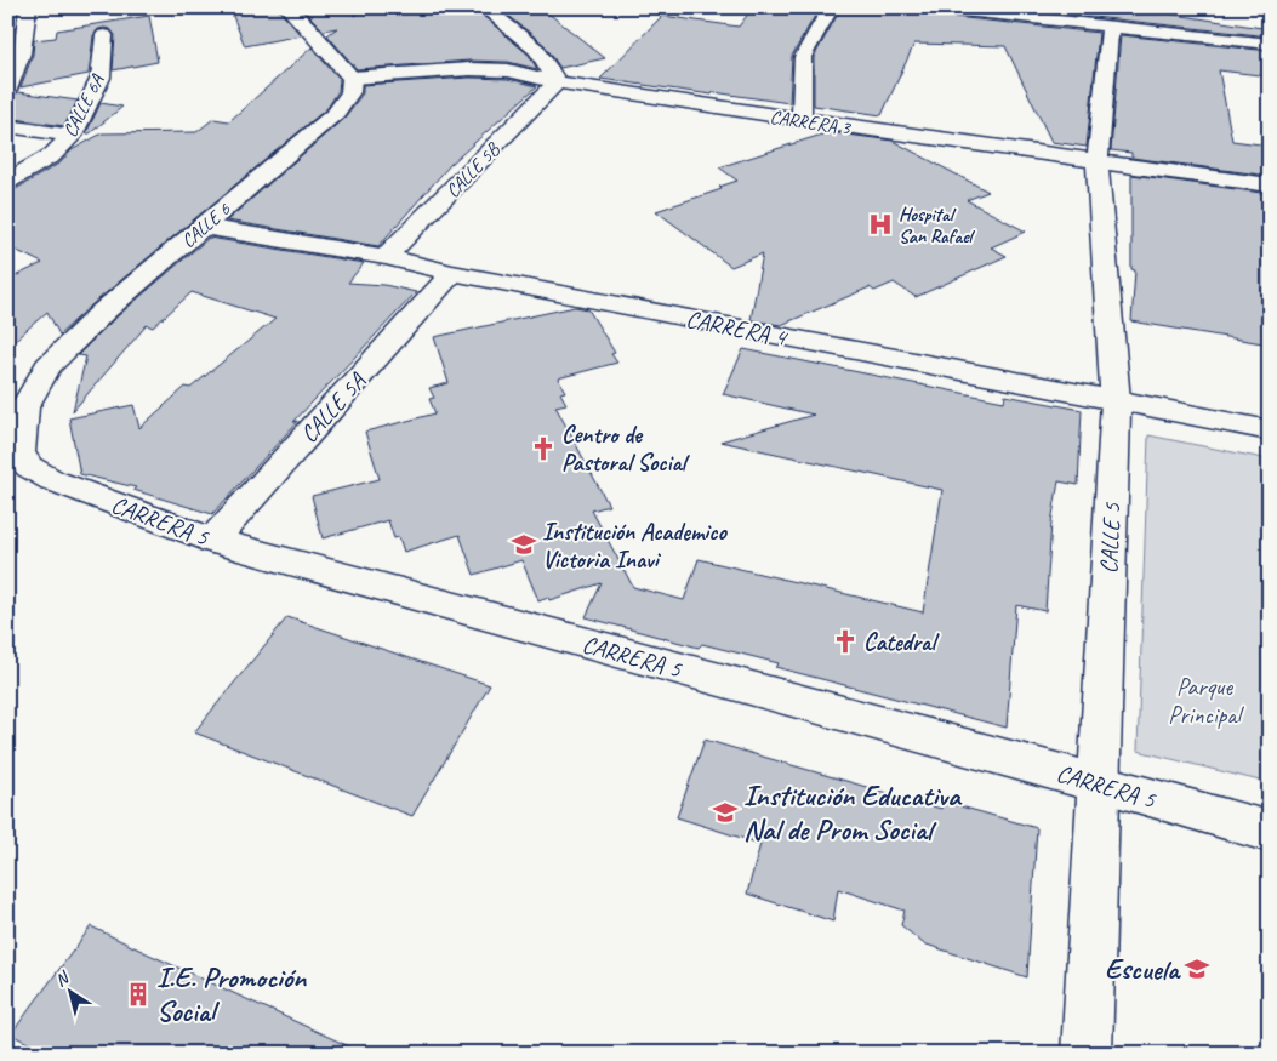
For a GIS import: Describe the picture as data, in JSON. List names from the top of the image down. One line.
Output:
{"streets":{"street":["CALLE 6A","CARRERA 3","CALLE 5B","CALLE 6","CARRERA 4","CALLE 5A","CARRERA 5","CALLE 5"]},"crossings":[["CARRERA 3","CALLE 5B"],["CARRERA 3","CALLE 6"],["CARRERA 3","CALLE 5"],["CALLE 5B","CARRERA 4"],["CALLE 6","CARRERA 4"],["CALLE 6","CARRERA 5"],["CARRERA 4","CALLE 5A"],["CARRERA 4","CALLE 5"],["CALLE 5A","CARRERA 5"],["CARRERA 5","CALLE 5"]],"parks":["Parque Principal"],"places":{"hospital":["Hospital San Rafael"],"church":["Centro de Pastoral Social","Catedral"],"school or university":["Institución Academico Victoria Inavi","Institución Educativa Nal de Prom Social","Escuela"],"building":["I.E. Promoción Social"]},"north":"top left"}
